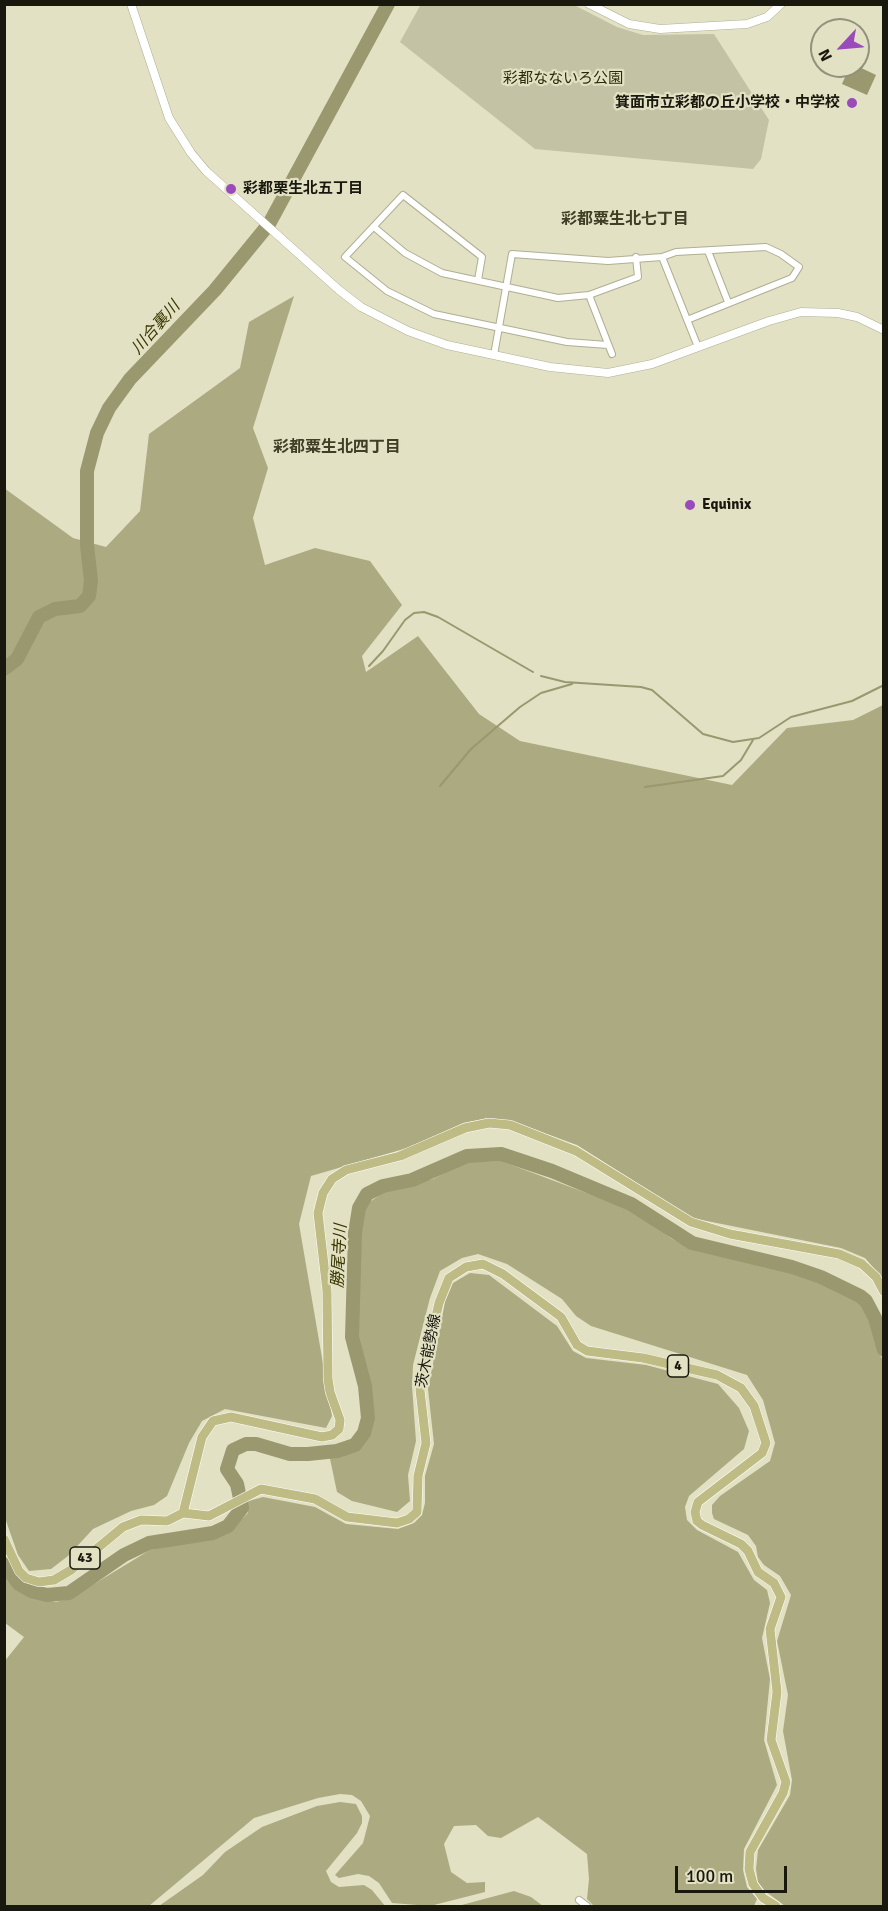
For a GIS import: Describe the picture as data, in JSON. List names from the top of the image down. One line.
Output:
{"streets":{"main road":["茨木能勢線","4","43"]},"crossings":[["茨木能勢線","43"]],"districts":["彩都粟生北七丁目","彩都粟生北四丁目"],"water":["川合裏川","勝尾寺川"],"parks":["彩都なないろ公園"],"places":["箕面市立彩都の丘小学校・中学校","彩都栗生北五丁目","Equinix"],"scale_bar":"100 m","north":"bottom left"}
